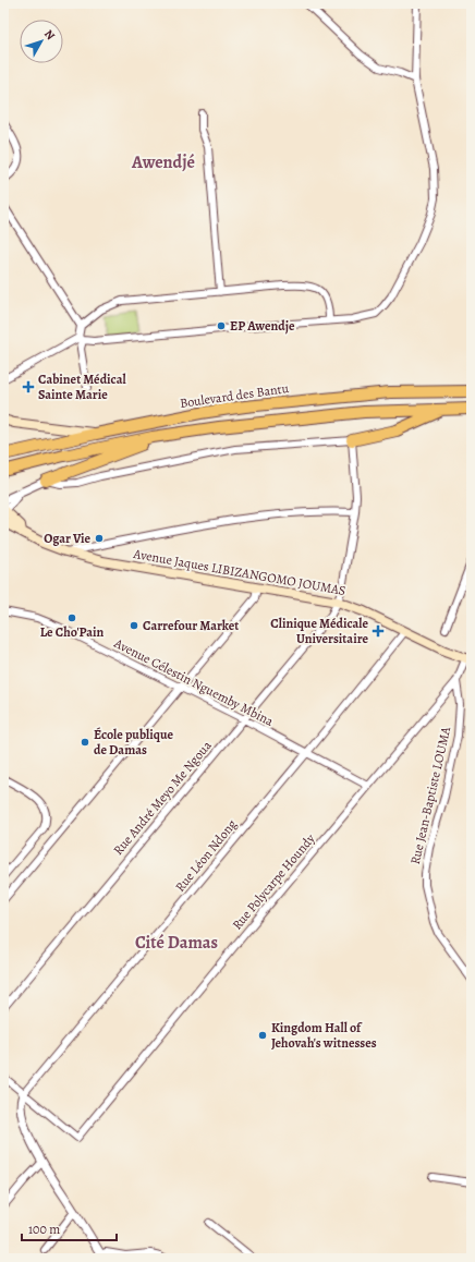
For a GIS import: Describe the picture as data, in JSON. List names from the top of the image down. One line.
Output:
{"streets":{"highway":["Boulevard des Bantu"],"main road":["Avenue Jaques LIBIZANGOMO JOUMAS"],"street":["Avenue Célestin Nguemby Mbina","Rue Jean-Baptiste LOUMA","Rue André Meyo Me Ngoua","Rue Léon Ndong","Rue Polycarpe Houndy"]},"crossings":[["Avenue Jaques LIBIZANGOMO JOUMAS","Rue André Meyo Me Ngoua"],["Avenue Jaques LIBIZANGOMO JOUMAS","Rue Léon Ndong"],["Avenue Jaques LIBIZANGOMO JOUMAS","Rue Polycarpe Houndy"],["Avenue Célestin Nguemby Mbina","Rue André Meyo Me Ngoua"],["Avenue Célestin Nguemby Mbina","Rue Léon Ndong"],["Avenue Célestin Nguemby Mbina","Rue Polycarpe Houndy"],["Rue Jean-Baptiste LOUMA","Rue Polycarpe Houndy"],["Rue Léon Ndong","Rue Polycarpe Houndy"]],"districts":["Awendjé","Cité Damas"],"places":{"other":["EP Awendje","Ogar Vie","Le Cho'Pain","Carrefour Market","École publique de Damas","Kingdom Hall of Jehovah's witnesses"],"health":["Cabinet Médical Sainte Marie","Clinique Médicale Universitaire"]},"scale_bar":"100 m","north":"top right"}
